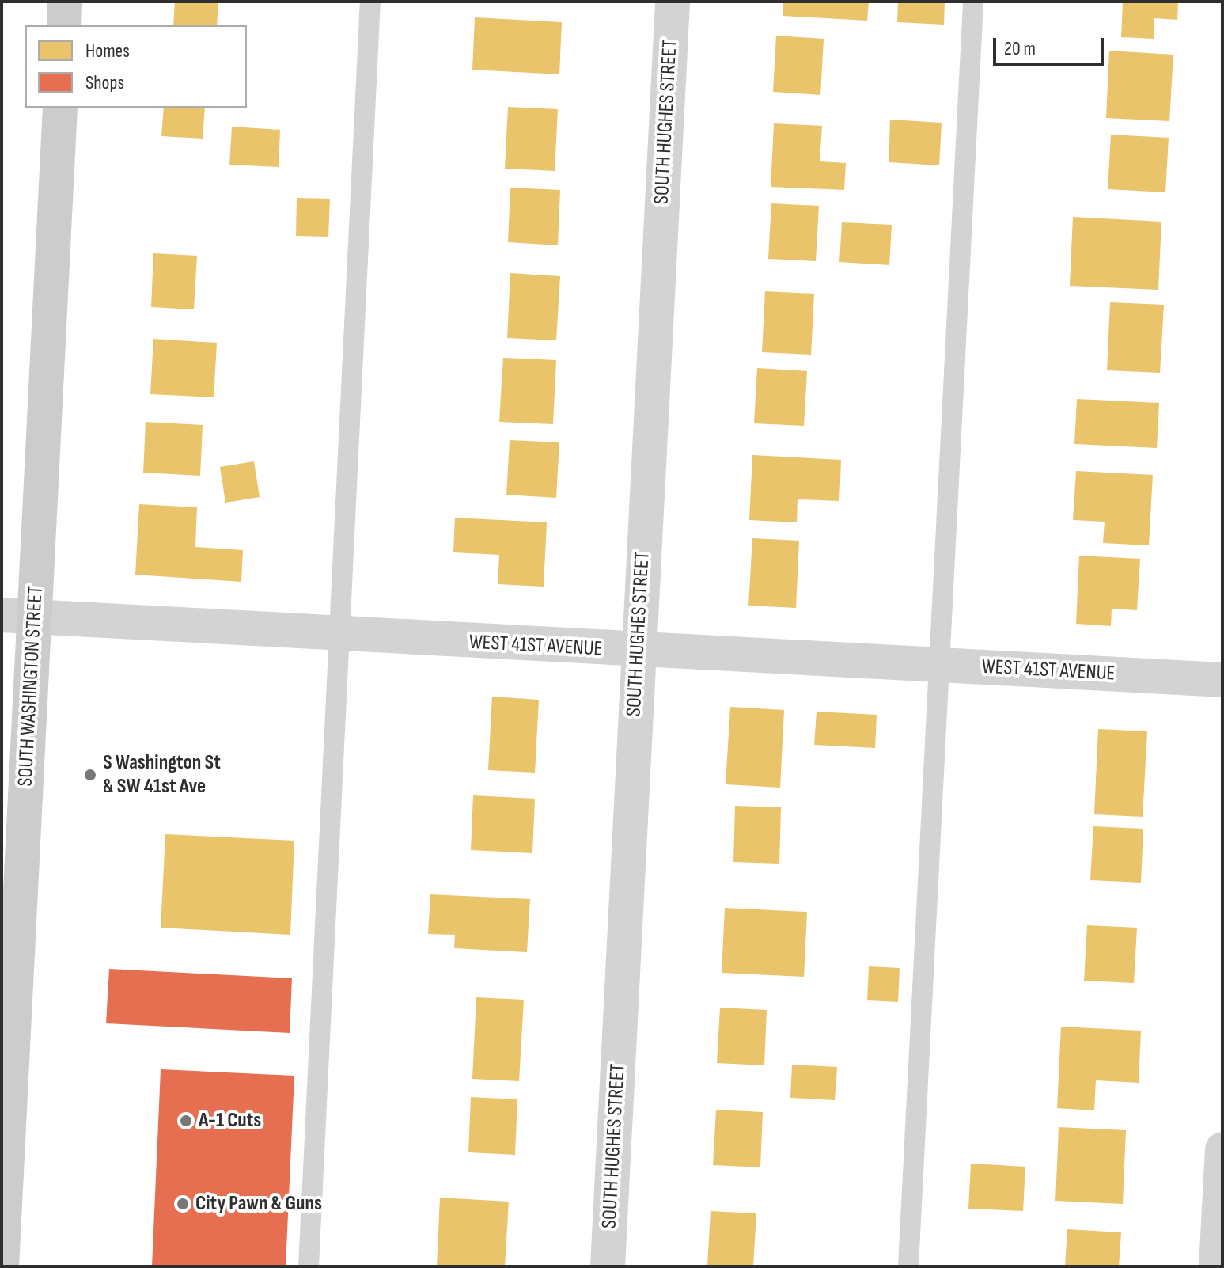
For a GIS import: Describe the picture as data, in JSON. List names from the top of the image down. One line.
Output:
{"streets":{"main road":["SOUTH WASHINGTON STREET"],"street":["SOUTH HUGHES STREET","WEST 41ST AVENUE"]},"crossings":[["SOUTH HUGHES STREET","WEST 41ST AVENUE"],["WEST 41ST AVENUE","SOUTH WASHINGTON STREET"]],"places":["S Washington St & SW 41st Ave","A-1 Cuts","City Pawn & Guns"],"legend":["Homes","Shops"],"scale_bar":"20 m"}
